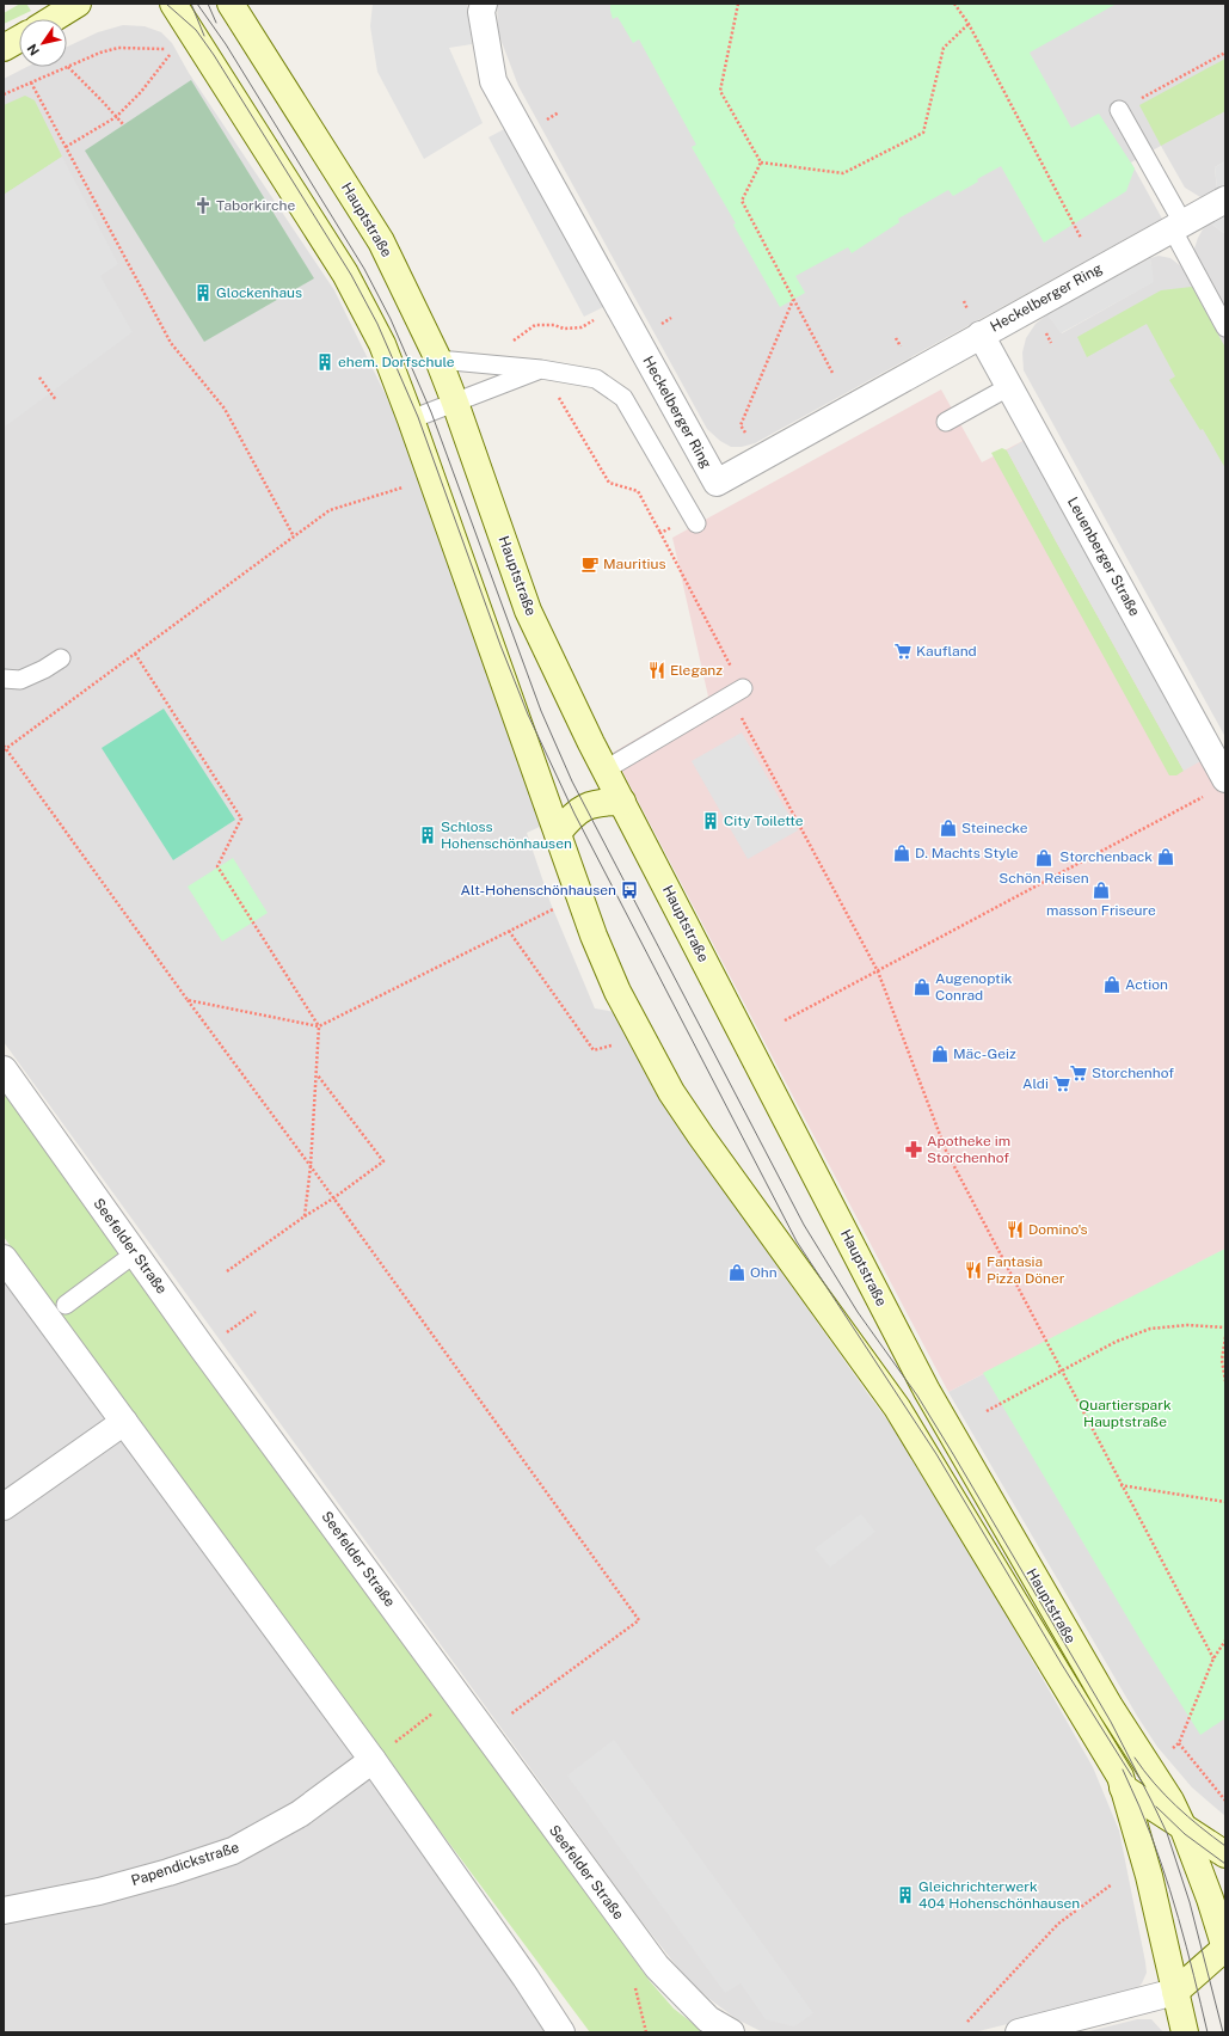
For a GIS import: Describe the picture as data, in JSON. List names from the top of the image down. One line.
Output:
{"streets":{"main road":["Hauptstraße"],"street":["Heckelberger Ring","Leuenberger Straße","Seefelder Straße","Papendickstraße"]},"crossings":[["Heckelberger Ring","Leuenberger Straße"]],"parks":["Quartierspark Hauptstraße"],"places":{"church":["Taborkirche"],"building":["Glockenhaus","ehem. Dorfschule","City Toilette","Schloss Hohenschönhausen","Gleichrichterwerk 404 Hohenschönhausen"],"cafe":["Mauritius"],"supermarket":["Kaufland","Storchenhof","Aldi"],"restaurant":["Eleganz","Domino's","Fantasia Pizza Döner"],"shop":["Steinecke","D. Machts Style","Storchenback","Schön Reisen","masson Friseure","Action","Augenoptik Conrad","Mäc-Geiz","Ohn"],"bus stop":["Alt-Hohenschönhausen"],"pharmacy":["Apotheke im Storchenhof"]},"north":"bottom left"}
